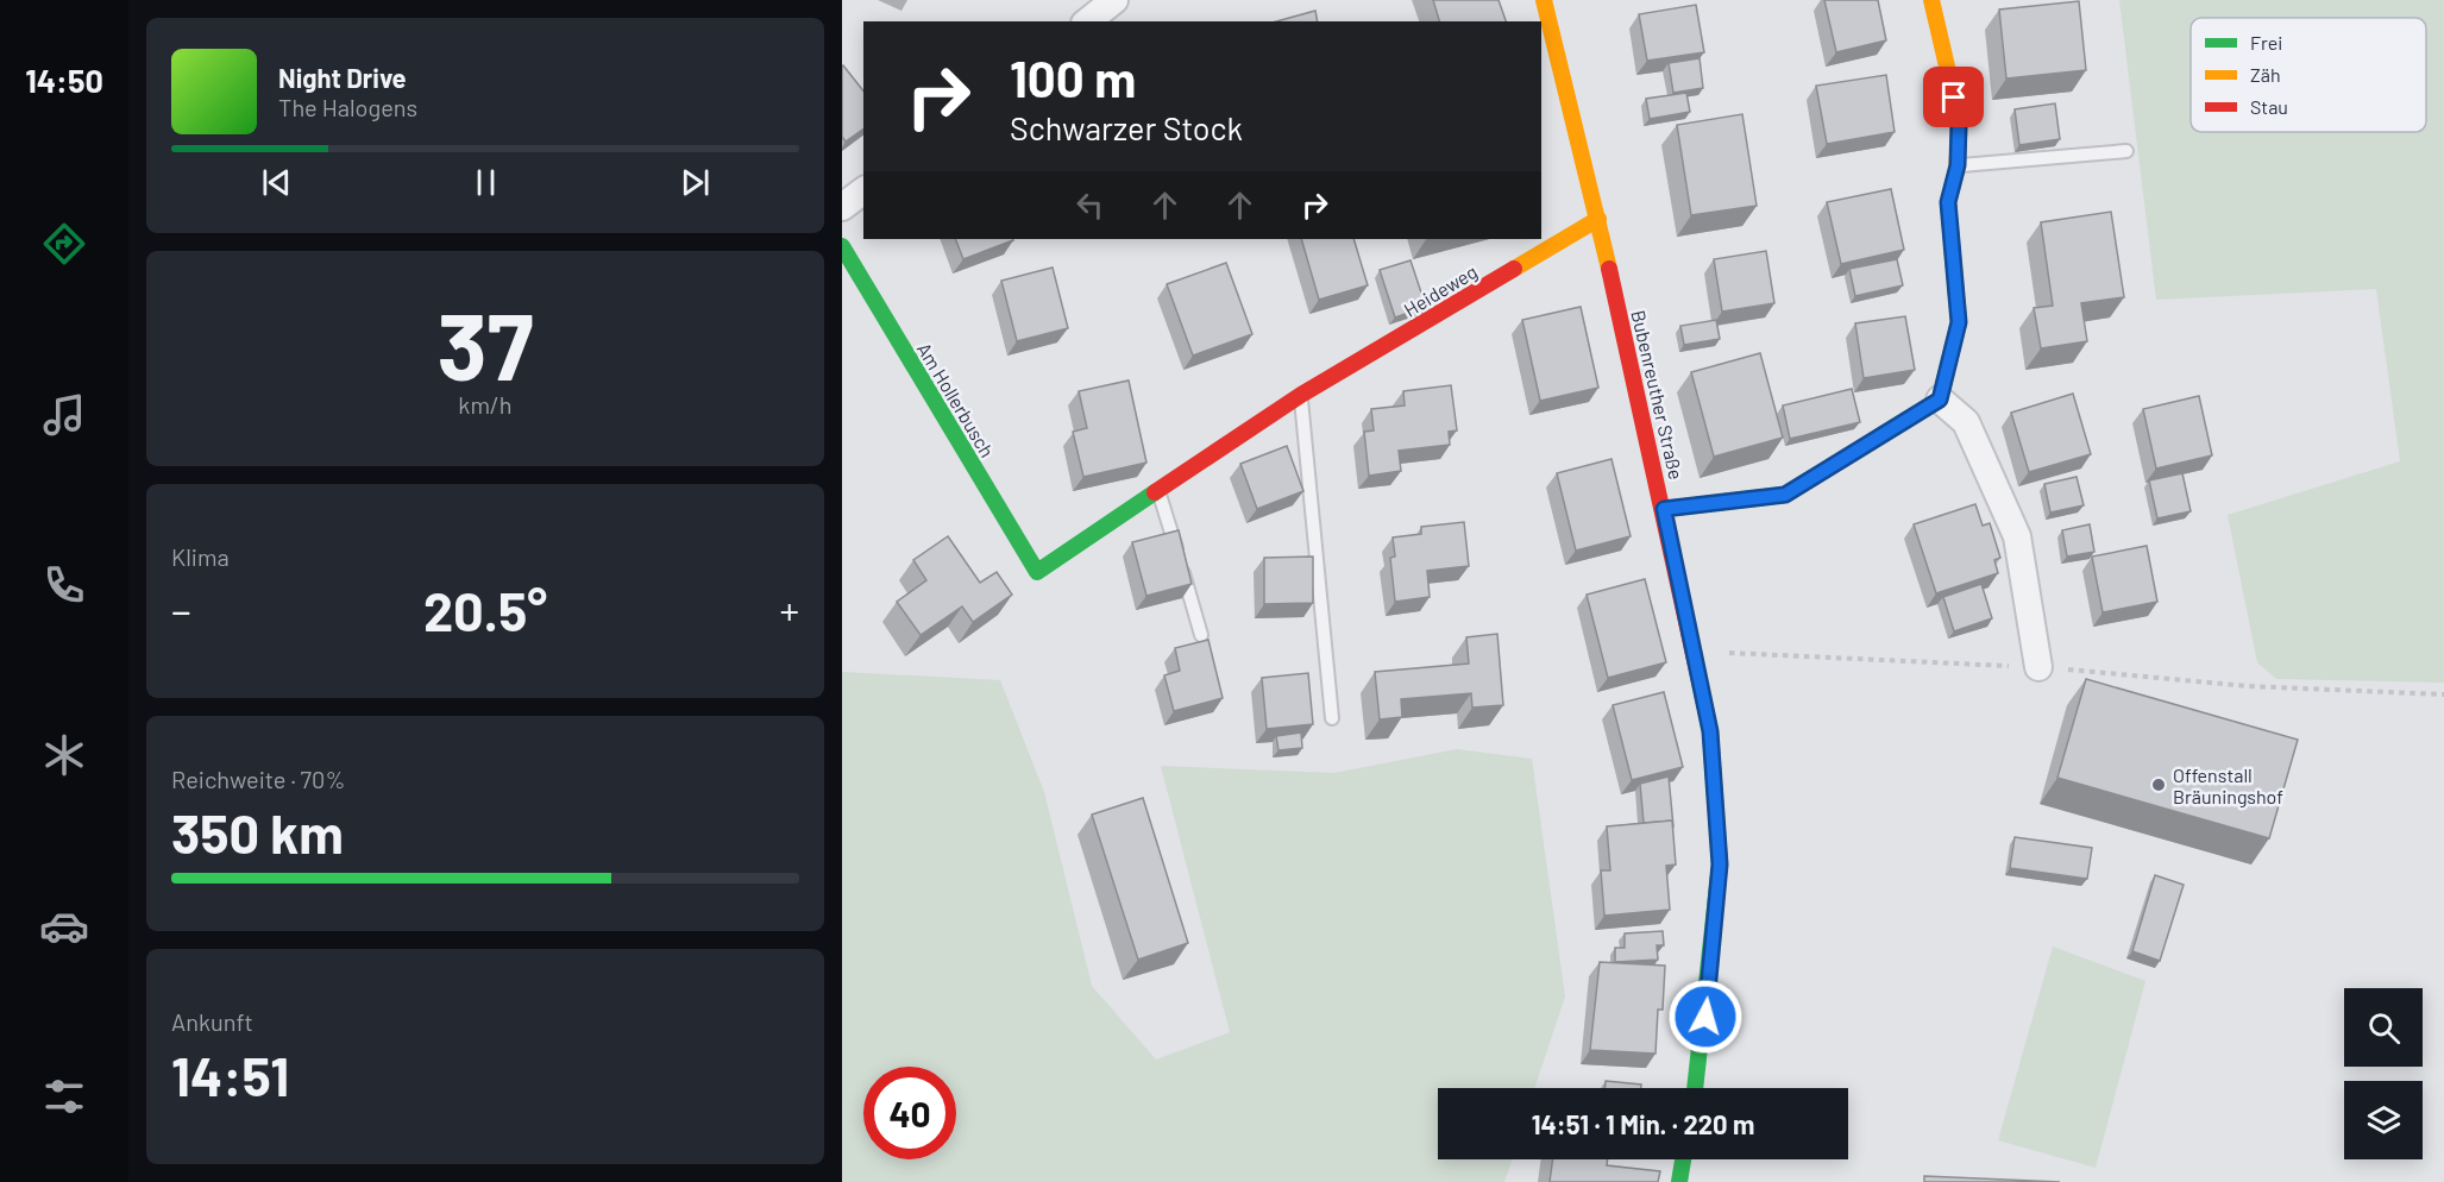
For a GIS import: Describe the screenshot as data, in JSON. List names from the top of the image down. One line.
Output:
{"streets":{"street":["Heideweg","Bubenreuther Straße","Am Hollerbusch"]},"crossings":[["Heideweg","Bubenreuther Straße"],["Heideweg","Am Hollerbusch"]],"places":["Offenstall Bräuningshof"],"legend":["Frei","Zäh","Stau"],"page":{"tabs":"14:50","turn":["100 m","Schwarzer Stock"],"song":["Night Drive","The Halogens"],"tile":[["37","km/h"],"Klima",["Reichweite · 70%","350 km"],["Ankunft","14:51"]],"heat":["−","20.5°","+"],"limit":"40","trip":"14:51 · 1 Min. · 220 m"}}
